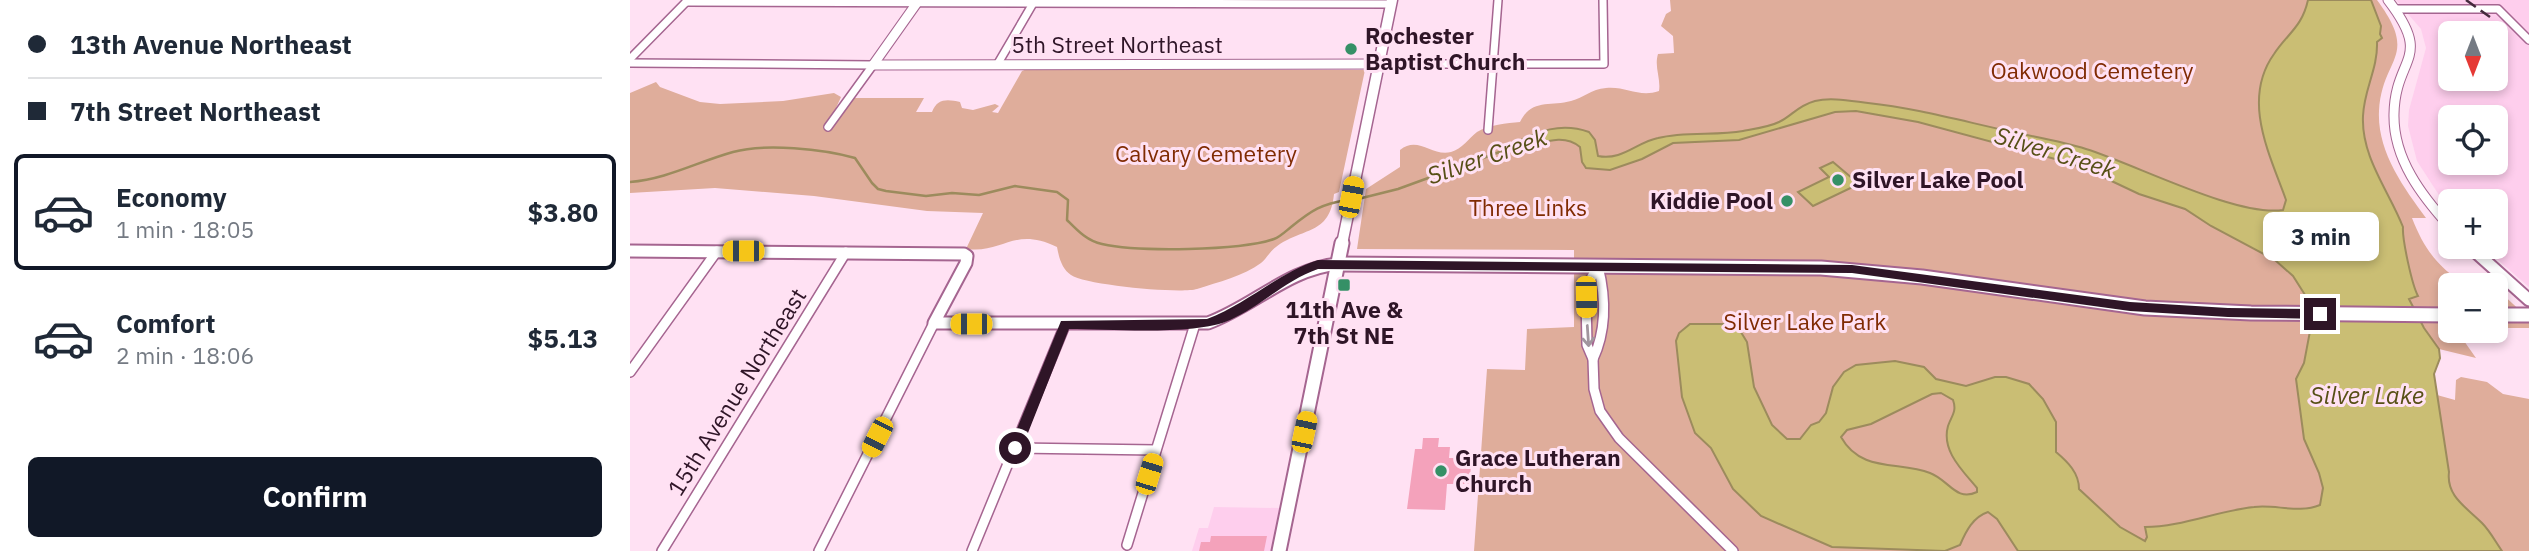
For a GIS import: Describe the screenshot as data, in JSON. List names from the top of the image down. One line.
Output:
{"streets":{"street":["5th Street Northeast","15th Avenue Northeast"]},"water":["Silver Creek","Silver Lake"],"parks":["Oakwood Cemetery","Calvary Cemetery","Three Links","Silver Lake Park"],"places":{"other":["Rochester Baptist Church","Silver Lake Pool","Kiddie Pool","Grace Lutheran Church"],"transit":["11th Ave & 7th St NE"]},"north":"bottom","page":{"banner":["13th Avenue Northeast","7th Street Northeast"],"map_buttons":["+","−"],"list":[{"name":"Economy","note":"1 min · 18:05","value":"$3.80"},{"name":"Comfort","note":"2 min · 18:06","value":"$5.13"}],"bubble":"3 min","buttons":"Confirm"}}
